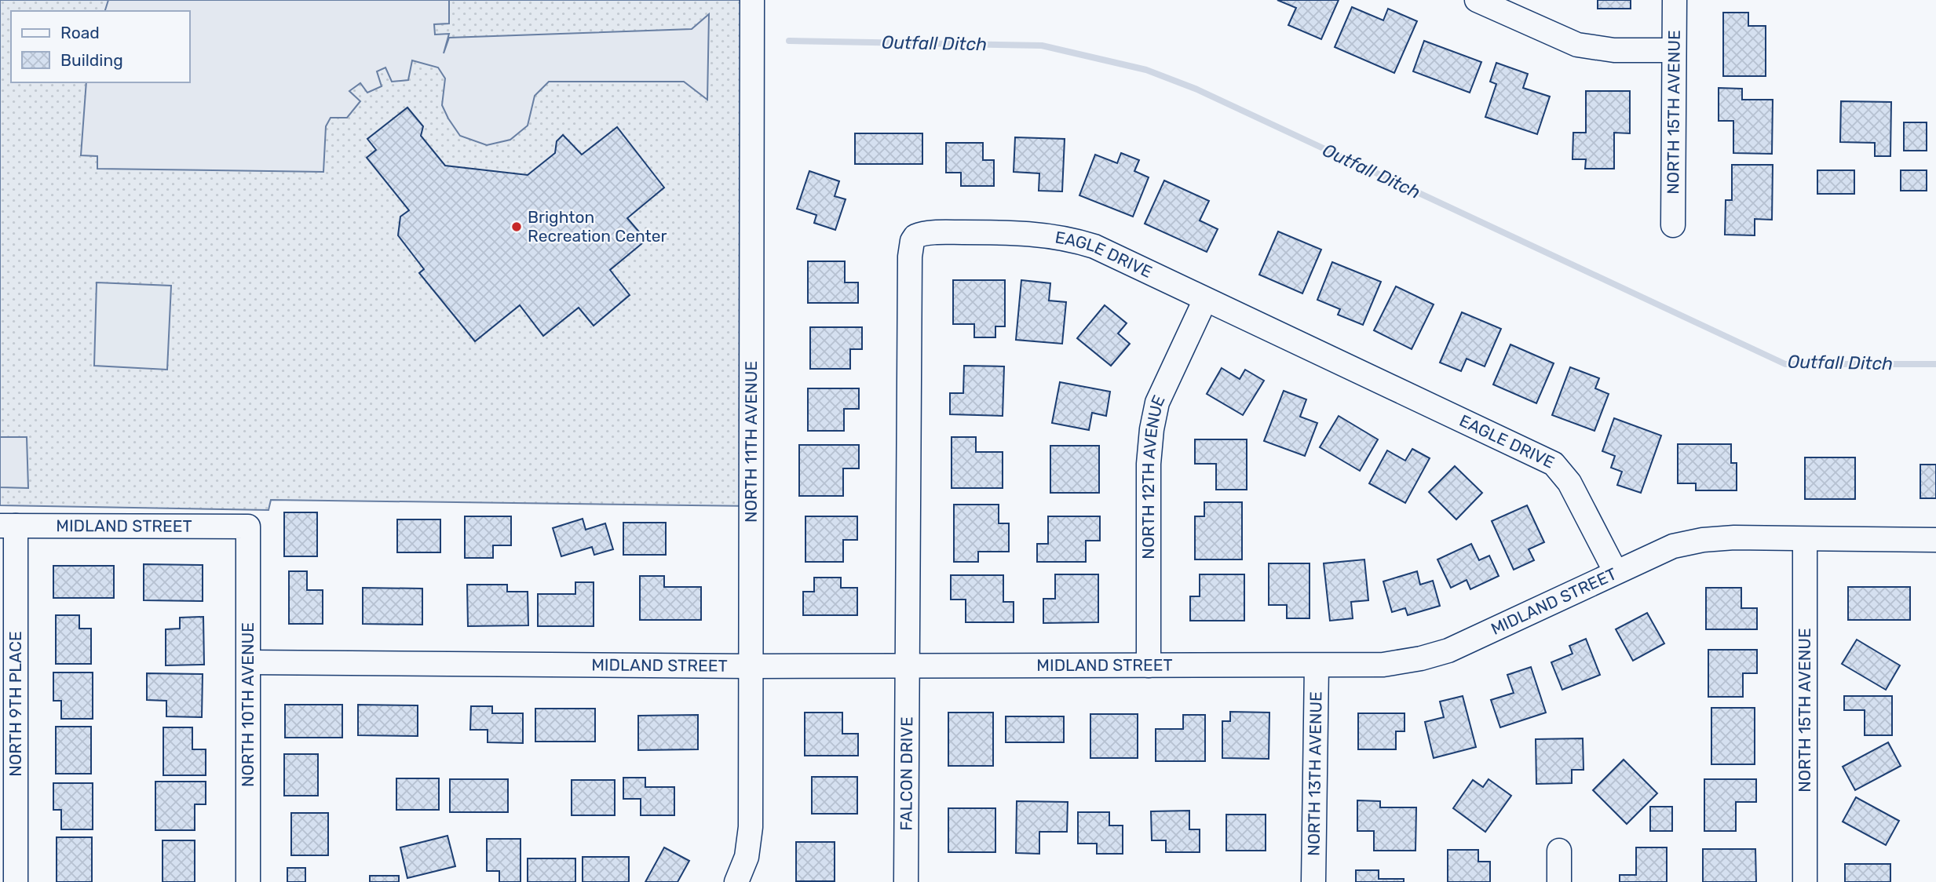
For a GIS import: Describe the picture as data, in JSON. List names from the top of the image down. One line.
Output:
{"streets":{"street":["NORTH 15TH AVENUE","EAGLE DRIVE","NORTH 11TH AVENUE","NORTH 12TH AVENUE","MIDLAND STREET","NORTH 9TH PLACE","NORTH 10TH AVENUE","FALCON DRIVE","NORTH 13TH AVENUE"]},"crossings":[["NORTH 15TH AVENUE","MIDLAND STREET"],["EAGLE DRIVE","NORTH 12TH AVENUE"],["EAGLE DRIVE","MIDLAND STREET"],["EAGLE DRIVE","FALCON DRIVE"],["NORTH 11TH AVENUE","MIDLAND STREET"],["NORTH 12TH AVENUE","MIDLAND STREET"],["MIDLAND STREET","NORTH 9TH PLACE"],["MIDLAND STREET","NORTH 10TH AVENUE"],["MIDLAND STREET","FALCON DRIVE"],["MIDLAND STREET","NORTH 13TH AVENUE"]],"water":["Outfall Ditch"],"places":["Brighton Recreation Center"],"legend":["Road","Building"]}
